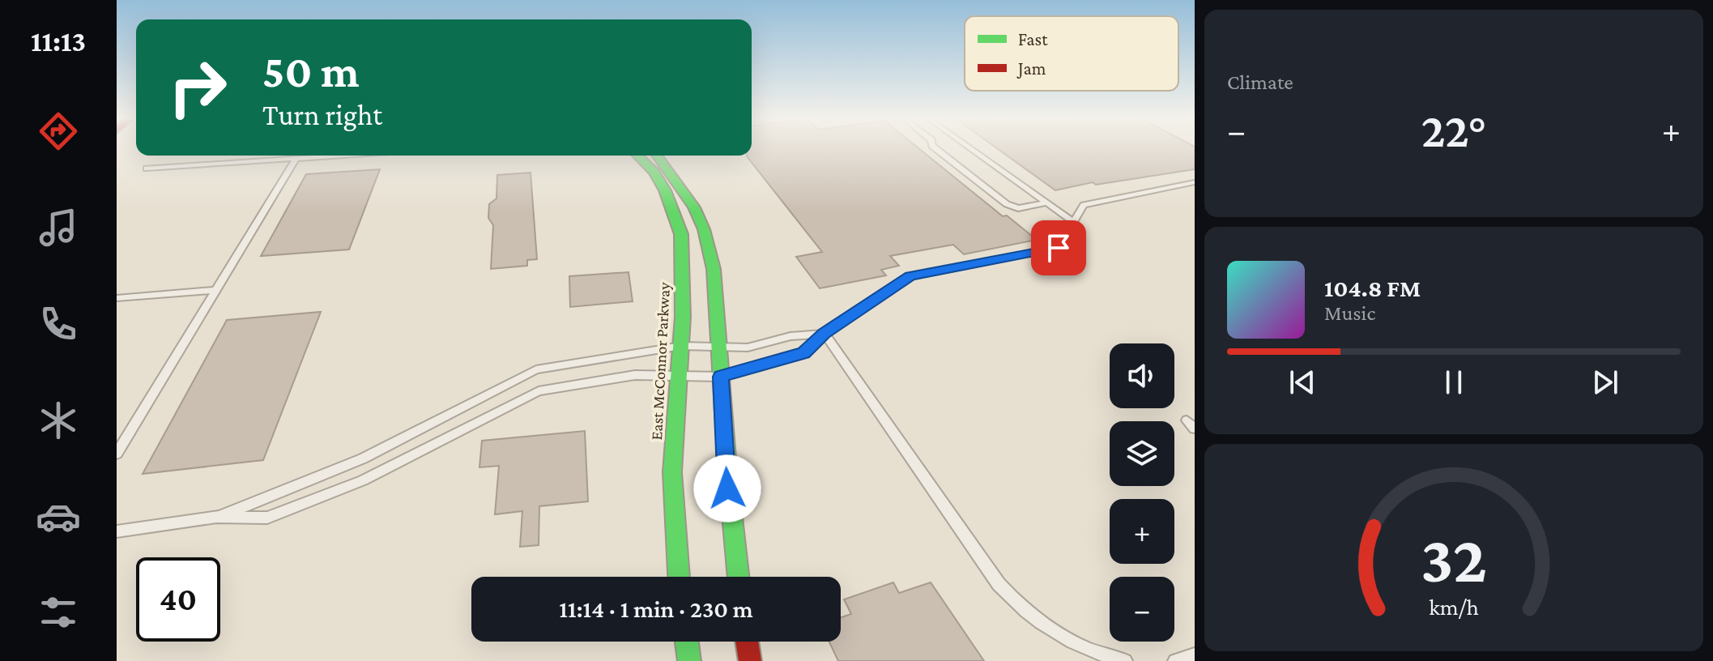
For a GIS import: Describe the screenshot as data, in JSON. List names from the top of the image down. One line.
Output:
{"streets":{"main road":["East McConnor Parkway"]},"legend":["Fast","Jam"],"page":{"tabs":"11:13","tile":"Climate","turn":["50 m","Turn right"],"heat":["−","22°","+"],"song":["104.8 FM","Music"],"map_buttons":["+","−"],"limit":"40","trip":"11:14 · 1 min · 230 m","gauge":["32","km/h"]}}
